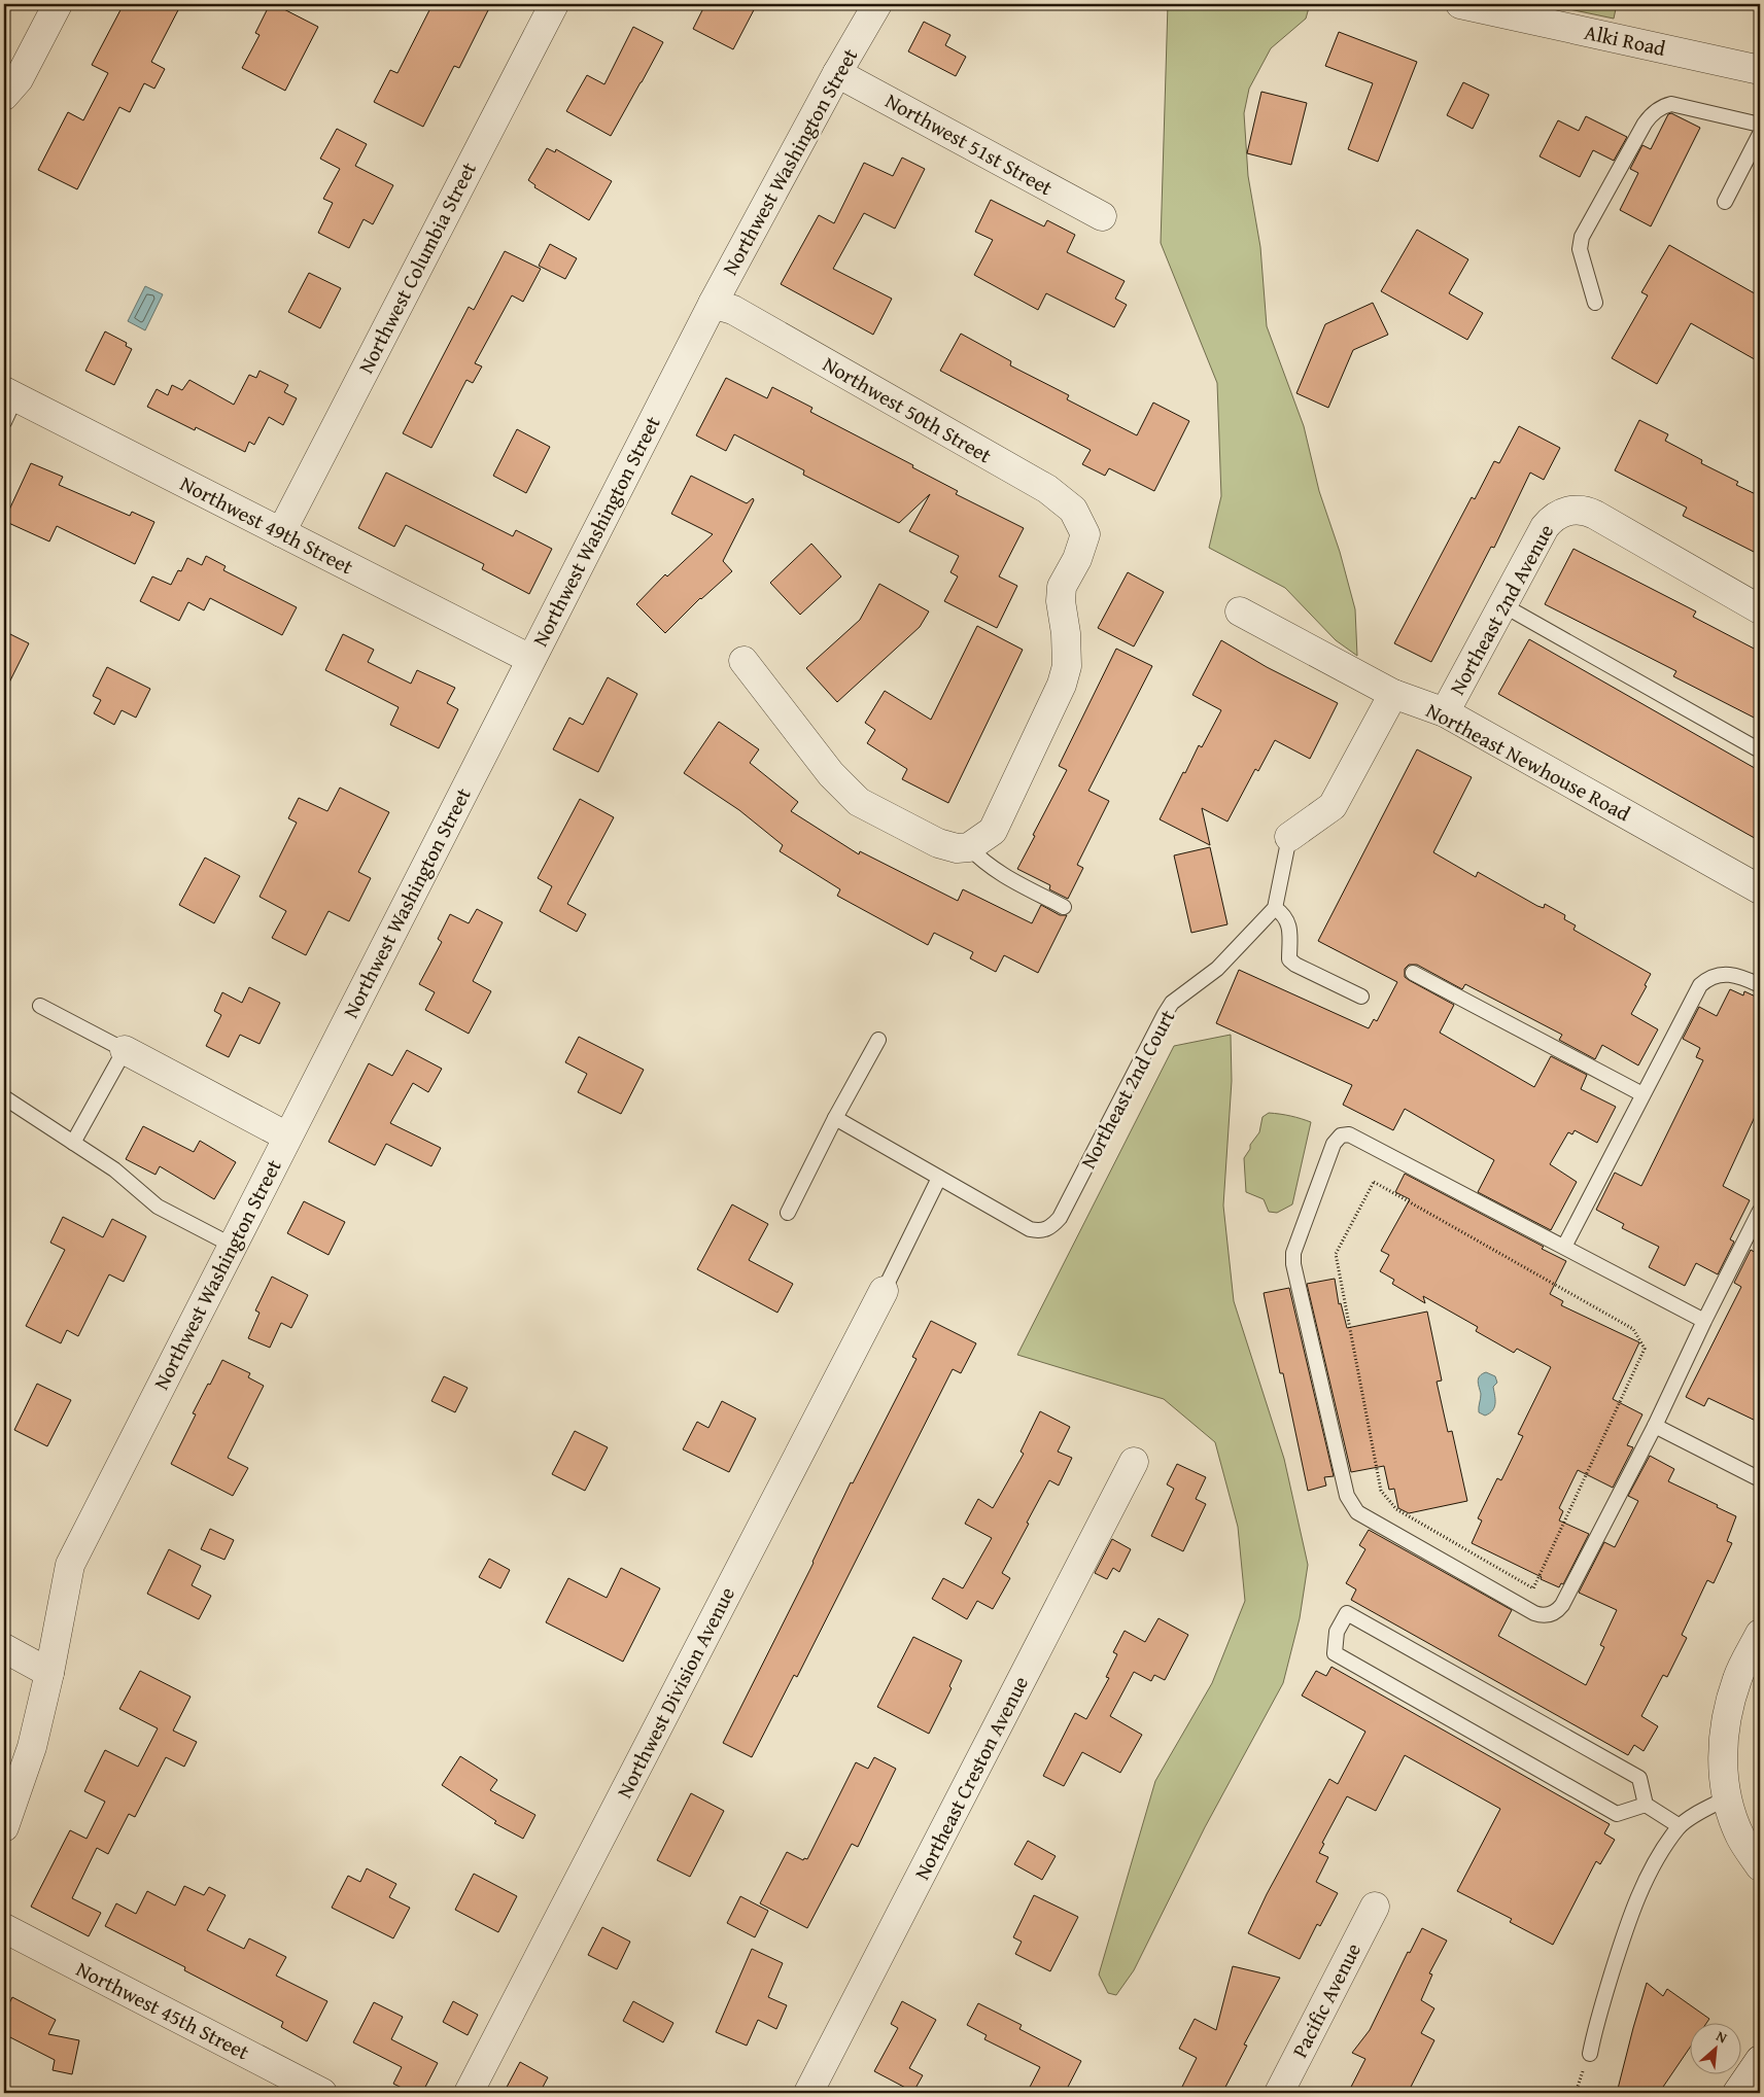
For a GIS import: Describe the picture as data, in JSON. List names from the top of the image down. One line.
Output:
{"streets":{"street":["Alki Road","Northwest 51st Street","Northwest Washington Street","Northwest Columbia Street","Northwest 50th Street","Northwest 49th Street","Northeast 2nd Avenue","Northeast Newhouse Road","Northwest Division Avenue","Northeast Creston Avenue","Pacific Avenue","Northwest 45th Street"],"lane":["Northeast 2nd Court"]},"crossings":[["Northwest 51st Street","Northwest Washington Street"],["Northwest Washington Street","Northwest 50th Street"],["Northwest Washington Street","Northwest 49th Street"],["Northwest Columbia Street","Northwest 49th Street"],["Northeast 2nd Avenue","Northeast Newhouse Road"]],"north":"top right"}
